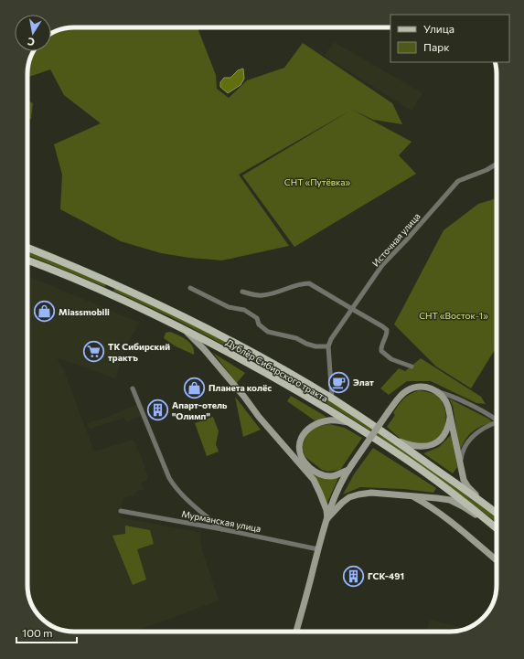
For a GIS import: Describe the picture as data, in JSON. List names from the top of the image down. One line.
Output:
{"streets":{"main road":["Дублёр Сибирского тракта"],"street":["Источная улица","Мурманская улица"]},"parks":["СНТ «Путёвка»","СНТ «Восток-1»"],"places":{"shop":["Miassmobili","Планета колёс"],"supermarket":["ТК Сибирский трактъ"],"cafe":["Элат"],"building":["Апарт-отель \"Олимп\"","ГСК-491"]},"legend":["Улица","Парк"],"scale_bar":"100 m","north":"bottom"}
